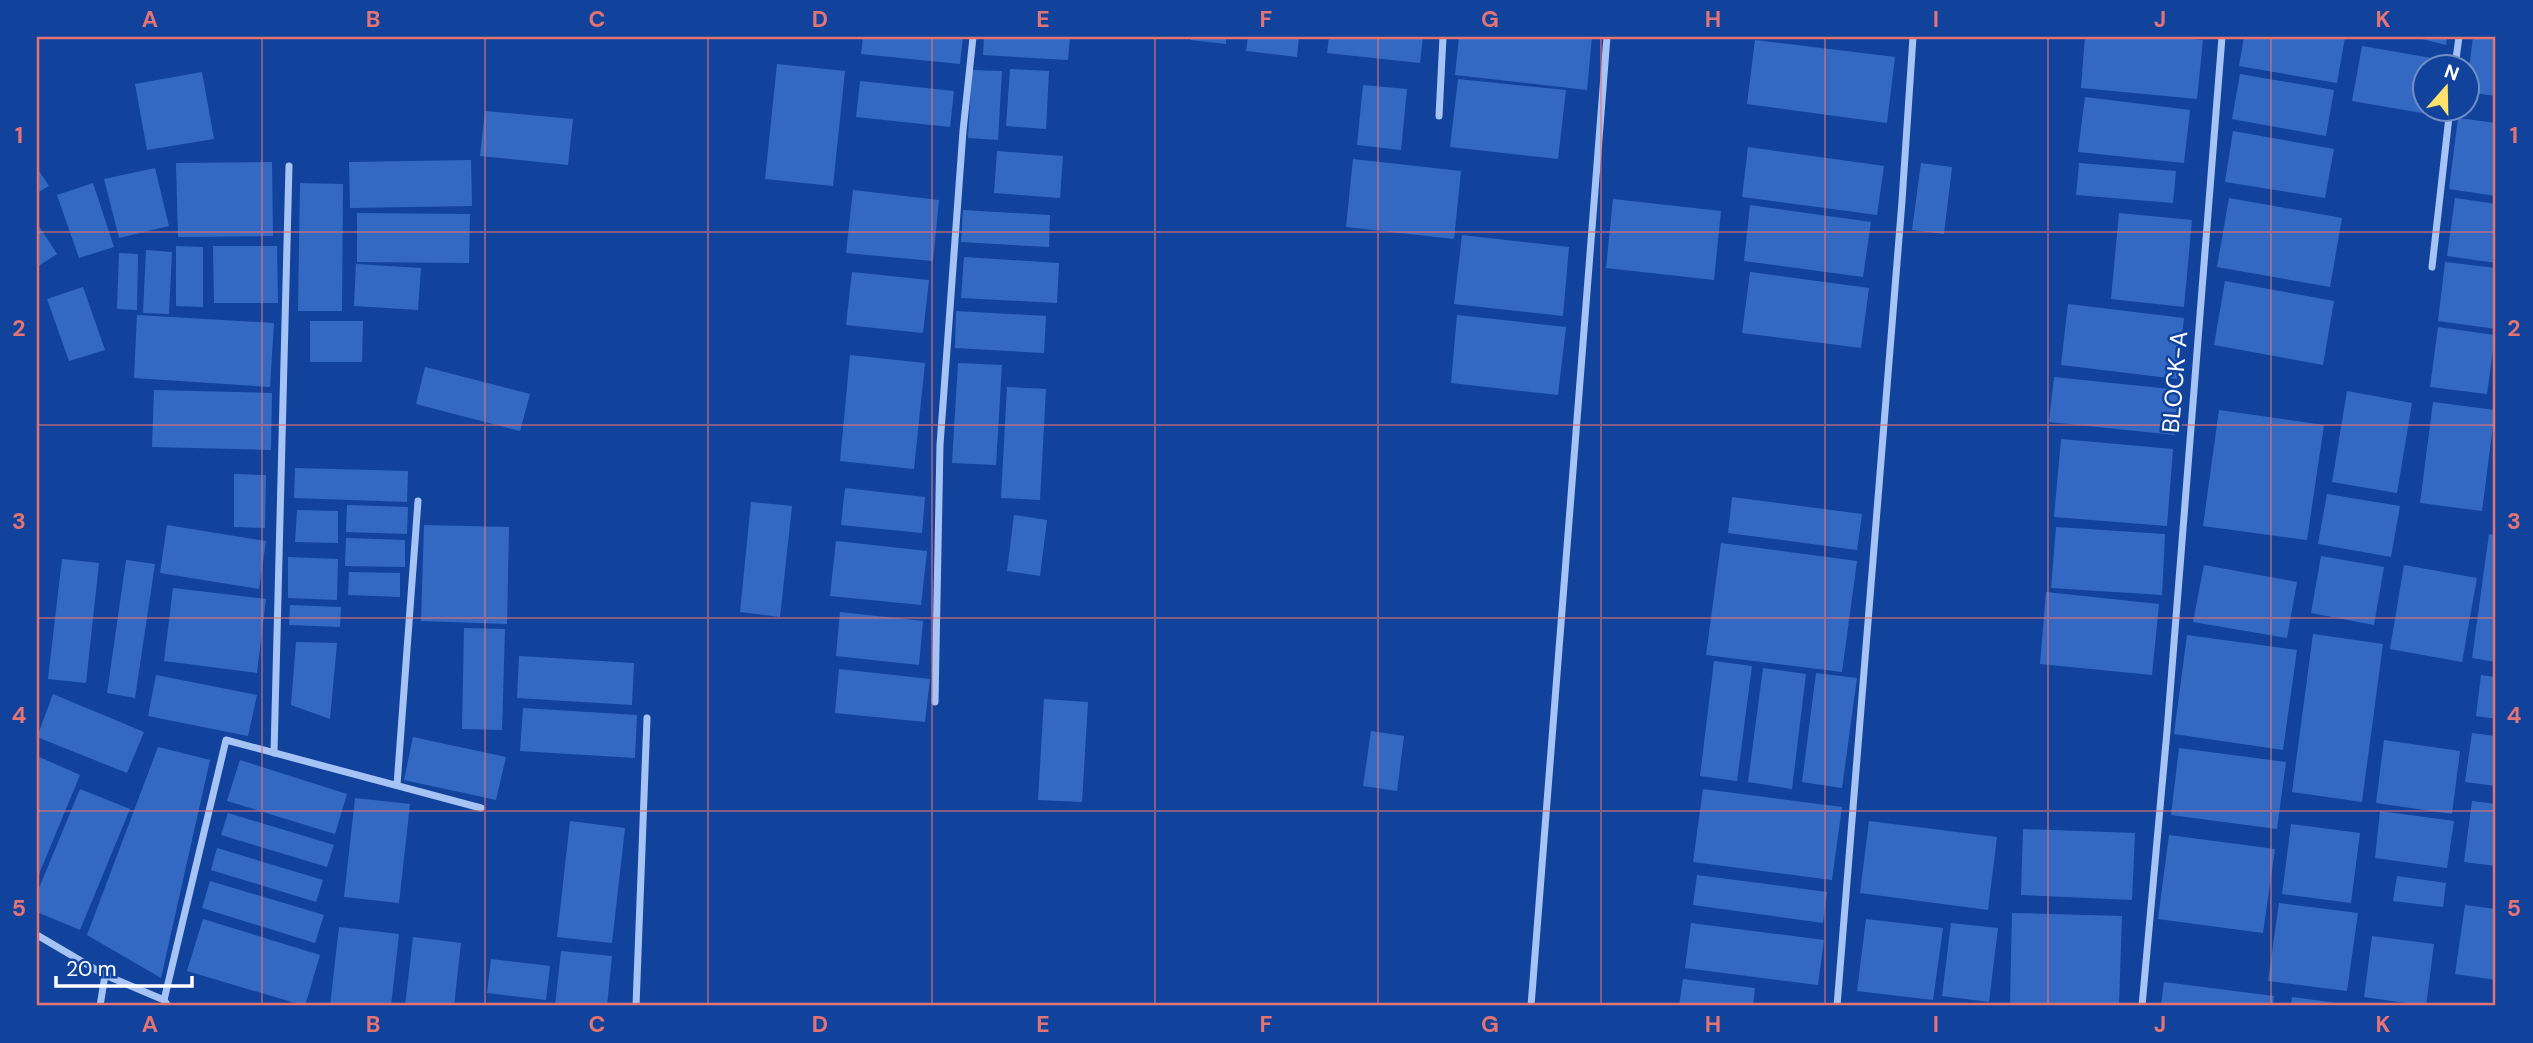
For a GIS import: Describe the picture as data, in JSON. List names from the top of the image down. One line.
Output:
{"streets":{"street":["BLOCK-A"]},"scale_bar":"20 m","north":"top","grid":{"columns":["A","B","C","D","E","F","G","H","I","J","K"],"rows":["1","2","3","4","5"]}}
